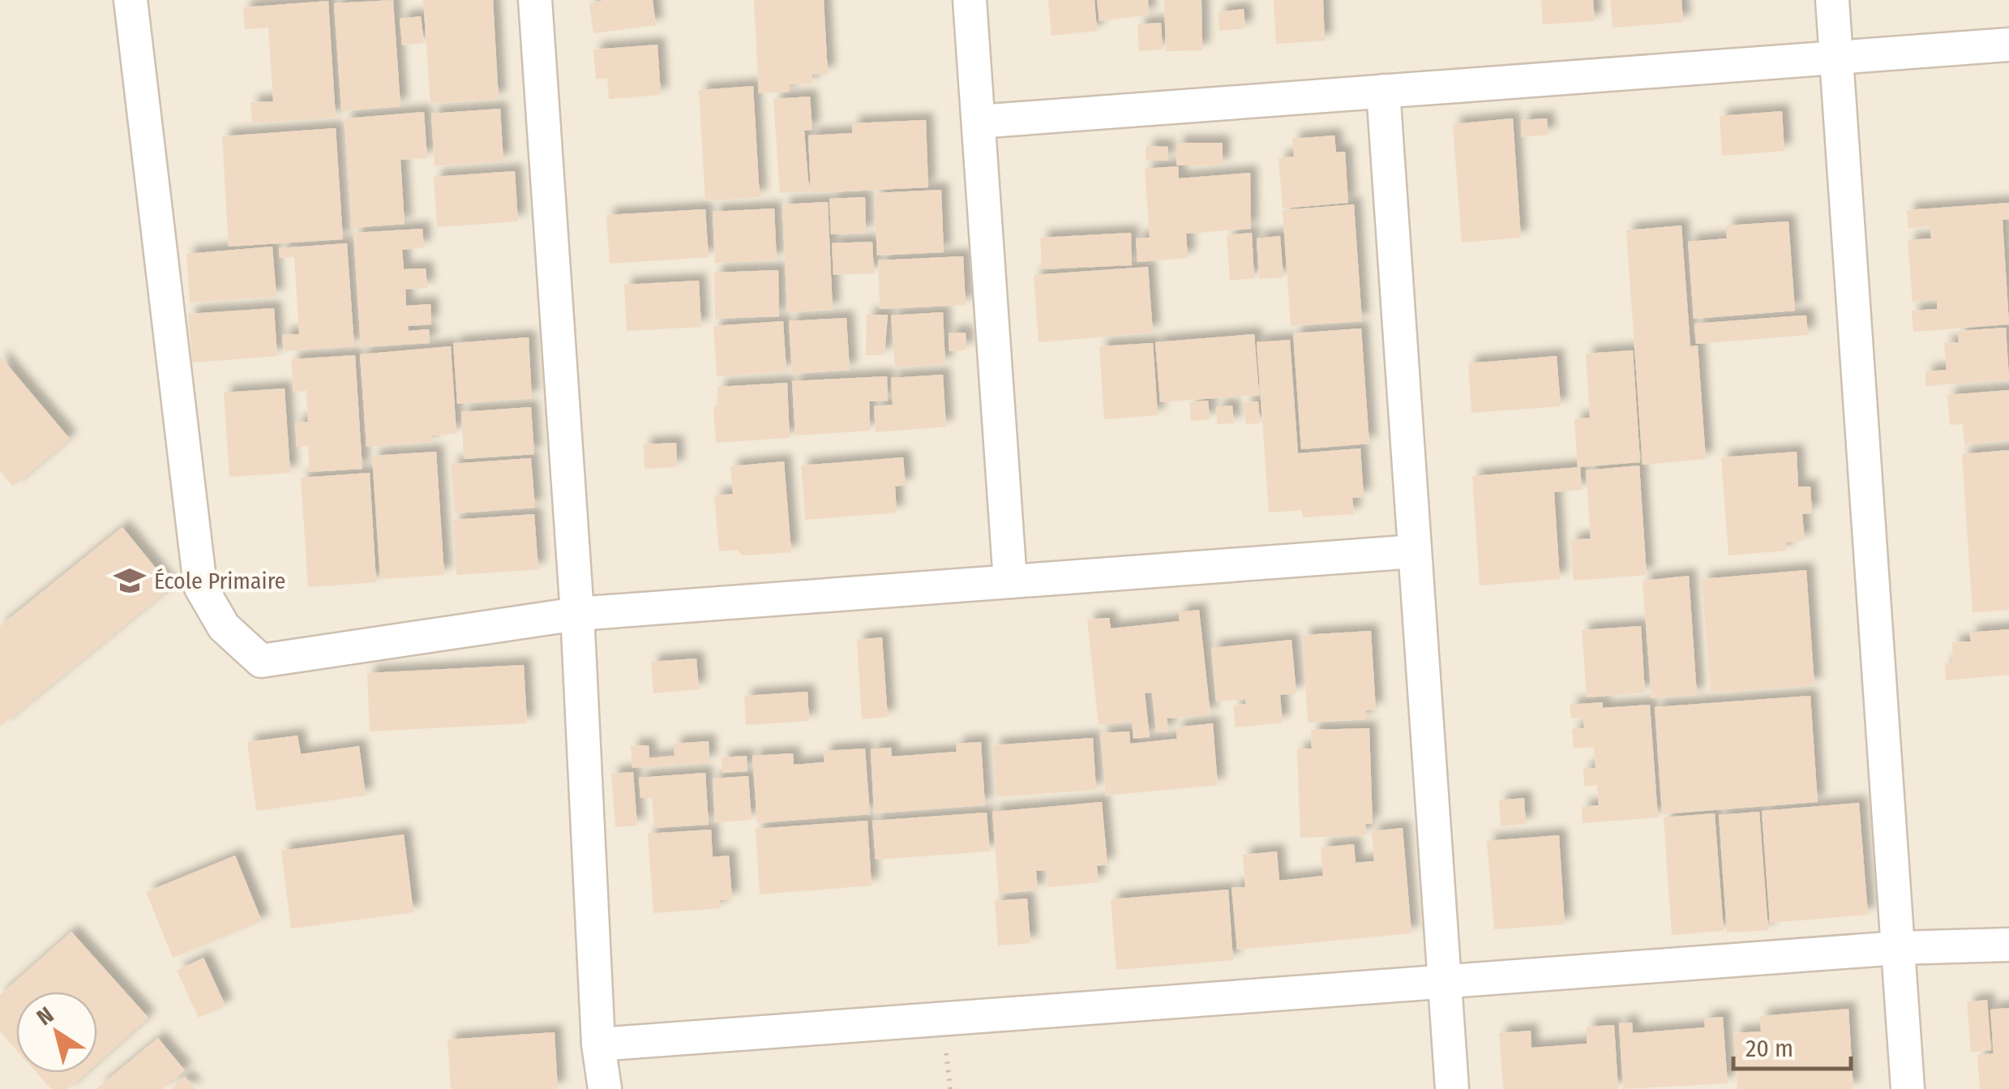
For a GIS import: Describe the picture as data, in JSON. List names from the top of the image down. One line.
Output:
{"places":{"school or university":["École Primaire"]},"scale_bar":"20 m","north":"top left"}
